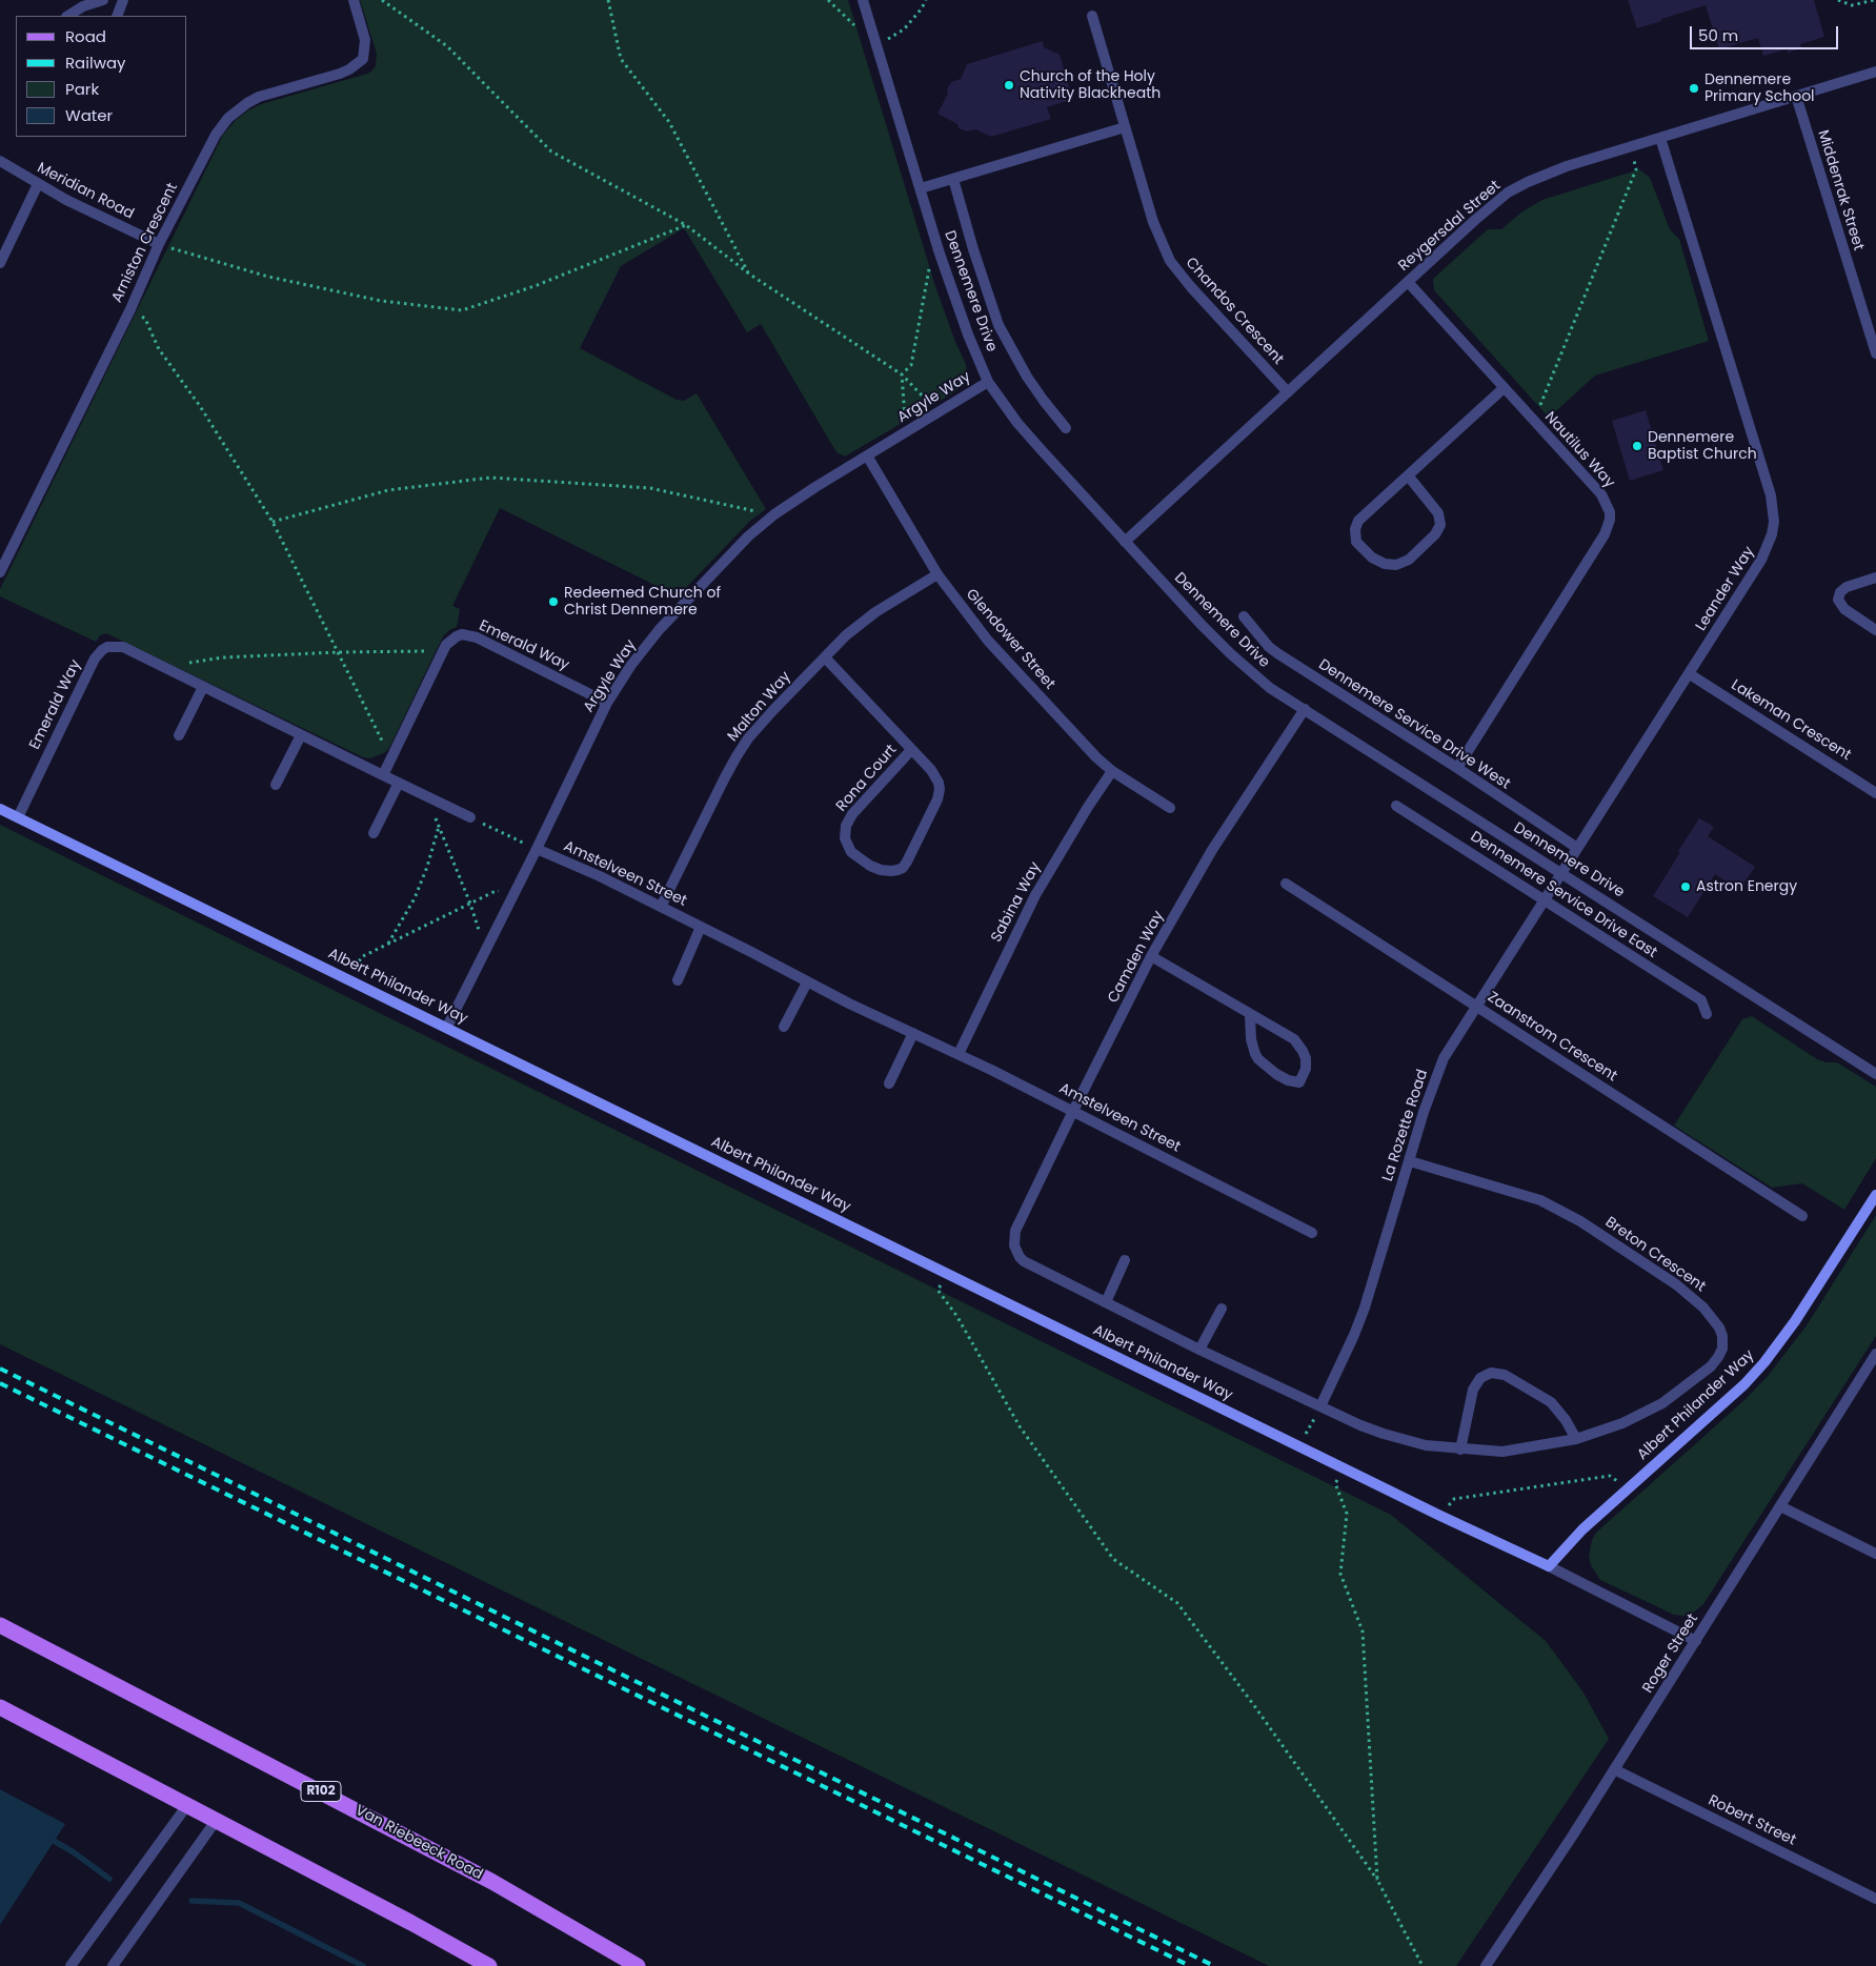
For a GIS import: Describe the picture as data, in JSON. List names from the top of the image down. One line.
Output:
{"streets":{"main road":["R102","Van Riebeeck Road"],"street":["Middenrak Street","Meridian Road","Reygersdal Street","Arniston Crescent","Dennemere Drive","Chandos Crescent","Argyle Way","Nautilus Way","Leander Way","Glendower Street","Emerald Way","Malton Way","Lakeman Crescent","Dennemere Service Drive West","Rona Court","Amstelveen Street","Dennemere Service Drive East","Sabina Way","Camden Way","Albert Philander Way","Zaanstrom Crescent","La Rozette Road","Breton Crescent","Roger Street","Robert Street"]},"crossings":[["Middenrak Street","Reygersdal Street"],["Meridian Road","Arniston Crescent"],["Reygersdal Street","Dennemere Drive"],["Reygersdal Street","Chandos Crescent"],["Reygersdal Street","Nautilus Way"],["Reygersdal Street","Leander Way"],["Dennemere Drive","Argyle Way"],["Dennemere Drive","Leander Way"],["Dennemere Drive","Camden Way"],["Dennemere Drive","La Rozette Road"],["Argyle Way","Glendower Street"],["Argyle Way","Emerald Way"],["Argyle Way","Amstelveen Street"],["Argyle Way","Albert Philander Way"],["Nautilus Way","Dennemere Service Drive West"],["Leander Way","Lakeman Crescent"],["Leander Way","Dennemere Service Drive West"],["Leander Way","La Rozette Road"],["Glendower Street","Malton Way"],["Glendower Street","Sabina Way"],["Emerald Way","Albert Philander Way"],["Malton Way","Rona Court"],["Malton Way","Amstelveen Street"],["Amstelveen Street","Sabina Way"],["Amstelveen Street","Camden Way"],["Dennemere Service Drive East","La Rozette Road"],["Camden Way","Breton Crescent"],["Albert Philander Way","Roger Street"],["Zaanstrom Crescent","La Rozette Road"],["La Rozette Road","Breton Crescent"],["Roger Street","Robert Street"]],"places":["Church of the Holy Nativity Blackheath","Dennemere Primary School","Dennemere Baptist Church","Redeemed Church of Christ Dennemere","Astron Energy"],"legend":["Road","Railway","Park","Water"],"scale_bar":"50 m"}
